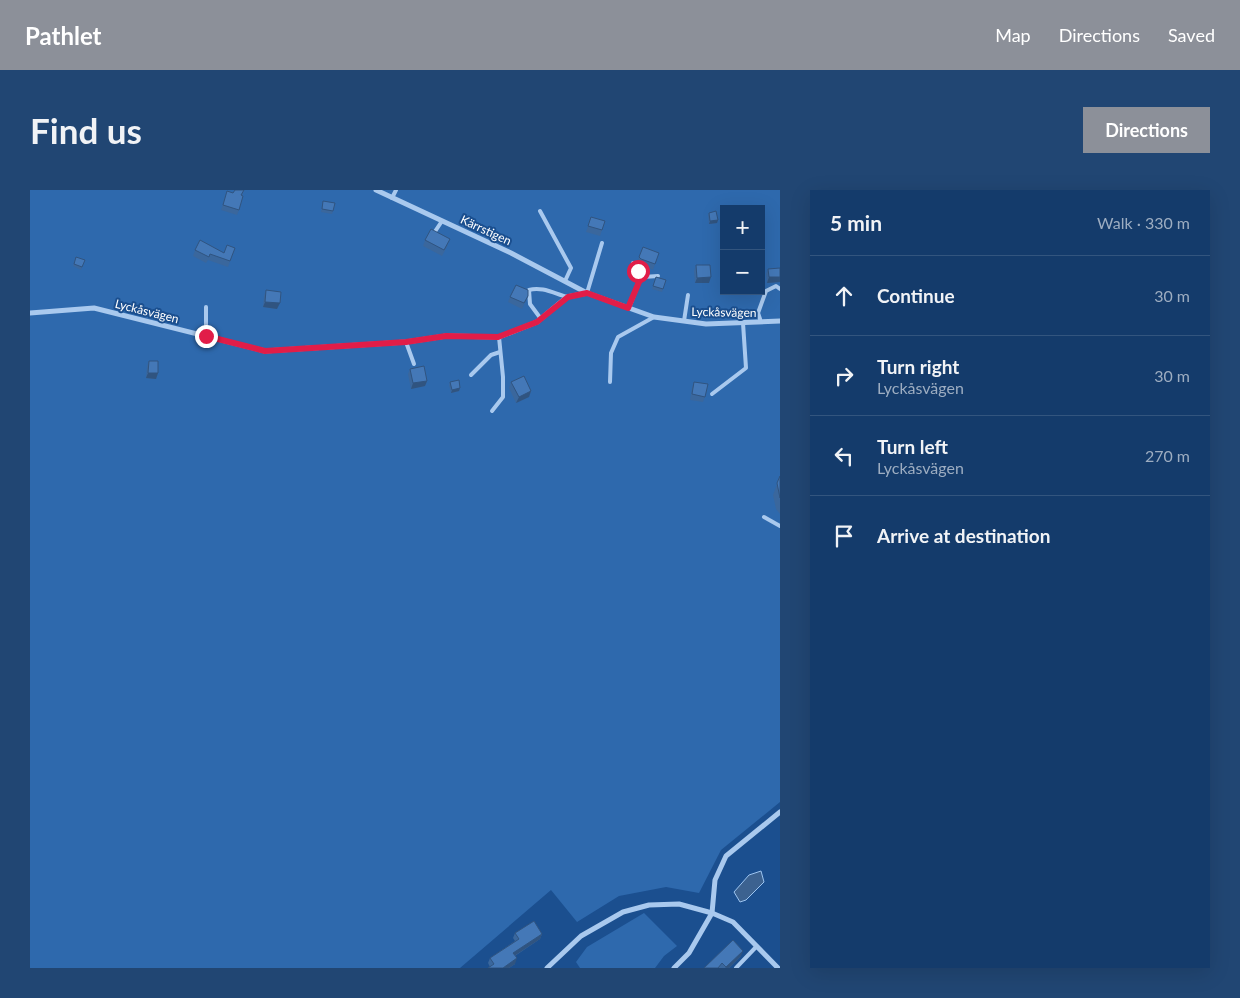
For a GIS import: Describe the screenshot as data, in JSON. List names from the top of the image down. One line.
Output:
{"streets":{"street":["Kärrstigen","Lyckåsvägen"]},"crossings":[["Kärrstigen","Lyckåsvägen"]],"page":{"header":"Pathlet","nav":["Map","Directions","Saved"],"buttons":"Directions","title":"Find us","heading":["5 min","Walk · 330 m"],"map_buttons":["+","−"],"list":[["Continue","30 m"],["Turn right","Lyckåsvägen","30 m"],["Turn left","Lyckåsvägen","270 m"],"Arrive at destination"]}}
